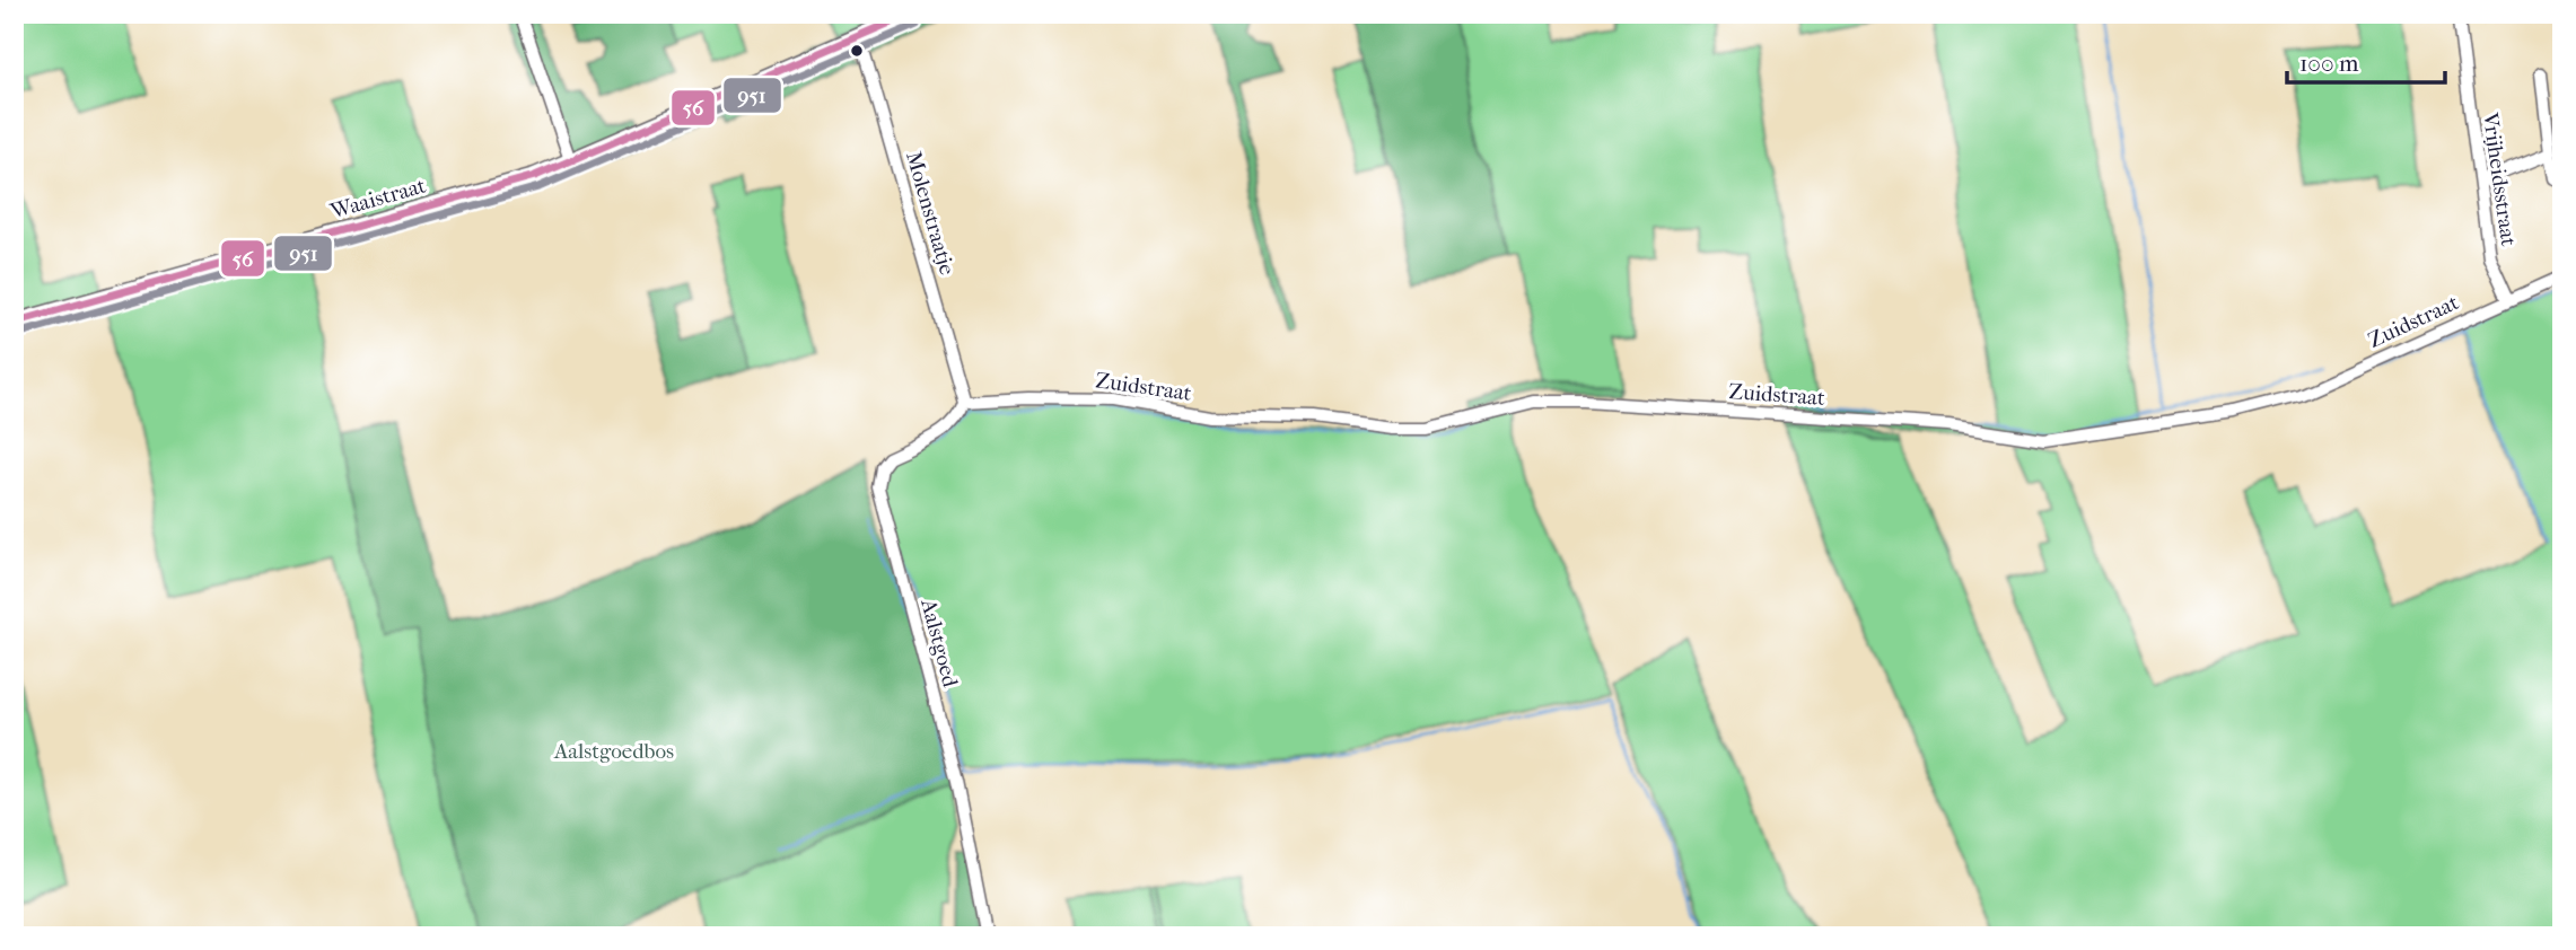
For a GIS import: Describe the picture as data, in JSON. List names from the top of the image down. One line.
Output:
{"streets":{"street":["Vrijheidsstraat","Waaistraat","Molenstraatje","Zuidstraat","Aalstgoed"]},"crossings":[["Vrijheidsstraat","Zuidstraat"],["Waaistraat","Molenstraatje"],["Molenstraatje","Zuidstraat"],["Molenstraatje","Aalstgoed"],["Zuidstraat","Aalstgoed"]],"parks":["Aalstgoedbos"],"lines":["transit line 56","transit line 951"],"scale_bar":"100 m"}
